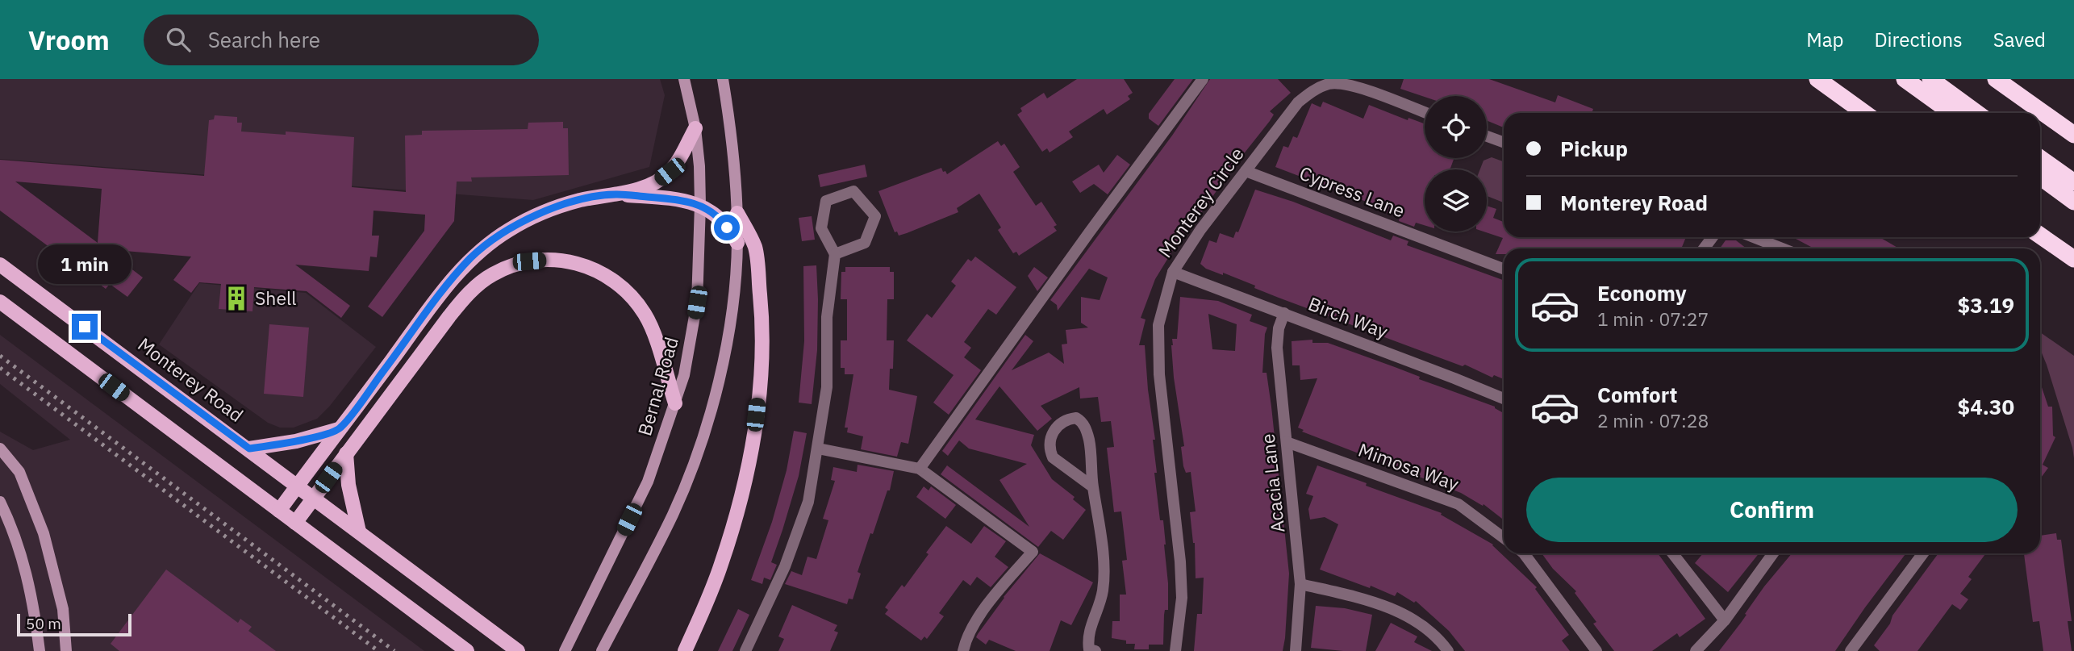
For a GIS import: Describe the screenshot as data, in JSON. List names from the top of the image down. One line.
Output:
{"streets":{"main road":["Monterey Road","Bernal Road"],"street":["Cypress Lane","Monterey Circle","Birch Way","Mimosa Way","Acacia Lane"]},"crossings":[["Cypress Lane","Monterey Circle"],["Monterey Circle","Birch Way"],["Birch Way","Acacia Lane"],["Mimosa Way","Acacia Lane"]],"places":{"building":["Shell"]},"scale_bar":"50 m","page":{"header":"Vroom","search":"Search here","nav":["Map","Directions","Saved"],"banner":["Pickup","Monterey Road"],"bubble":"1 min","list":[{"name":"Economy","note":"1 min · 07:27","value":"$3.19"},{"name":"Comfort","note":"2 min · 07:28","value":"$4.30"}],"buttons":"Confirm","scale":"50 m"}}
